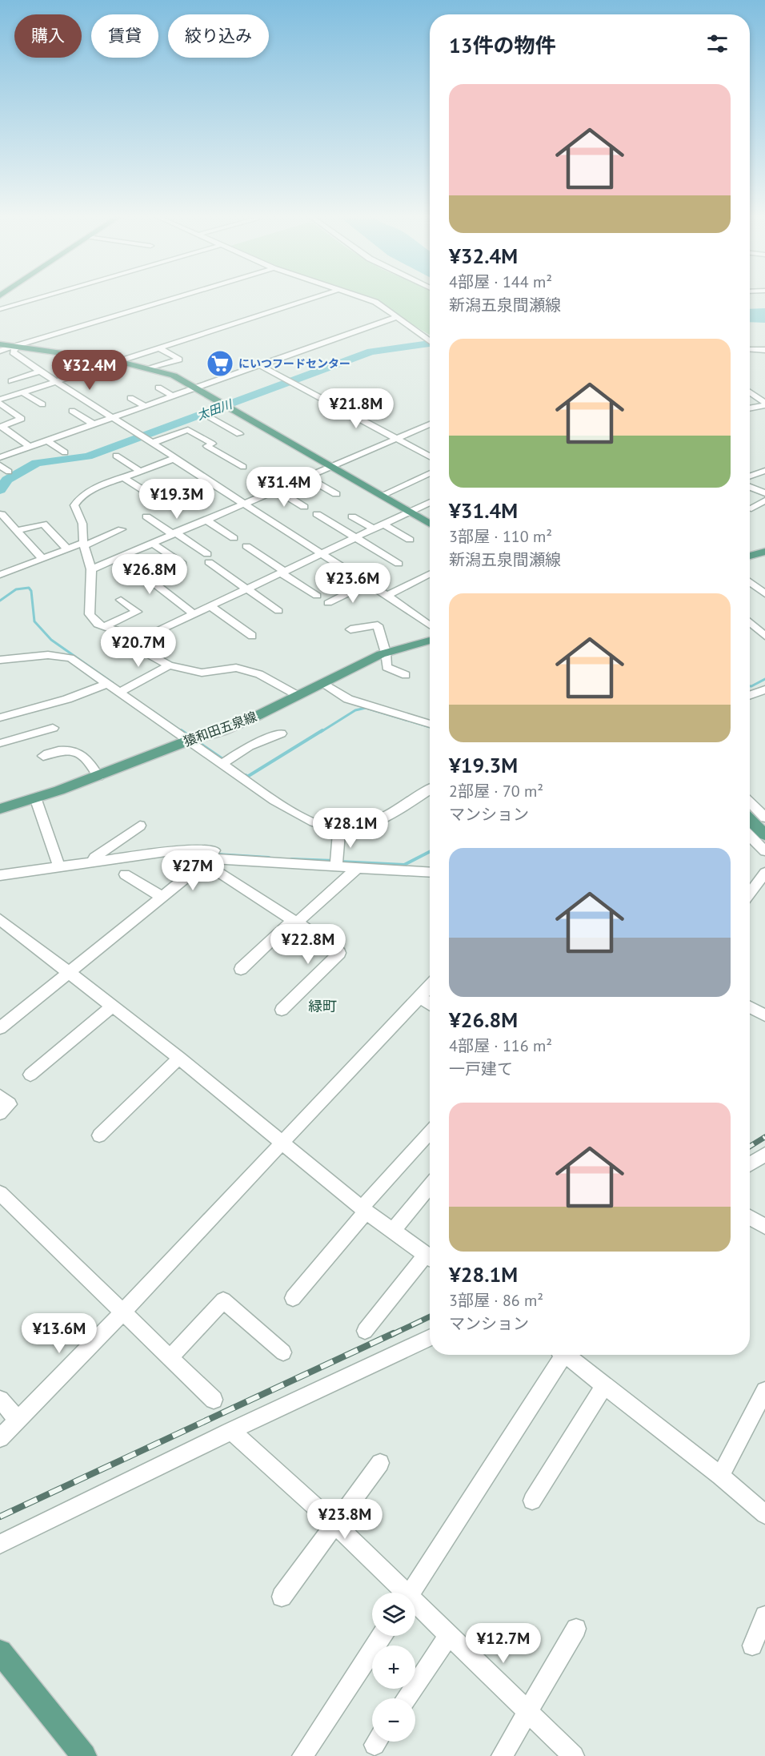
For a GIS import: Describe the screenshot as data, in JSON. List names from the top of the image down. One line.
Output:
{"streets":{"main road":["猿和田五泉線"]},"districts":["緑町"],"water":["太田川"],"places":{"supermarket":["にいつフードセンター"]},"page":{"chip":["購入","賃貸","絞り込み"],"heading":"13件の物件","list":[{"name":"¥32.4M","note":"4部屋 · 144 m² · 新潟五泉間瀬線"},{"name":"¥31.4M","note":"3部屋 · 110 m² · 新潟五泉間瀬線"},{"name":"¥19.3M","note":"2部屋 · 70 m² · マンション"},{"name":"¥26.8M","note":"4部屋 · 116 m² · 一戸建て"},{"name":"¥28.1M","note":"3部屋 · 86 m² · マンション"}],"price":["¥32.4M","¥21.8M","¥31.4M","¥19.3M","¥26.8M","¥23.6M","¥20.7M","¥28.1M","¥27M","¥22.8M","¥13.6M","¥23.8M","¥12.7M"],"map_buttons":["+","−"]}}
